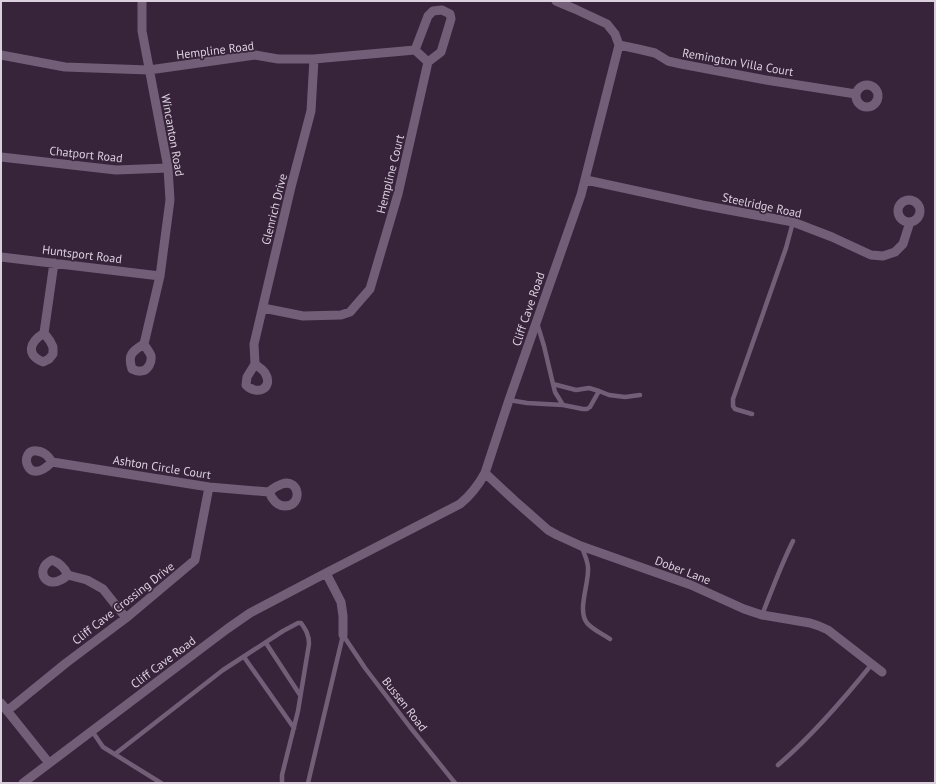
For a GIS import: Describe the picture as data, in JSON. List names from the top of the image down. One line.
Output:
{"streets":{"street":["Hempline Road","Remington Villa Court","Wincanton Road","Chatport Road","Hempline Court","Steelridge Road","Glenrich Drive","Huntsport Road","Cliff Cave Road","Ashton Circle Court","Dober Lane","Cliff Cave Crossing Drive"],"lane":["Bussen Road"]},"crossings":[["Hempline Road","Wincanton Road"],["Hempline Road","Glenrich Drive"],["Remington Villa Court","Cliff Cave Road"],["Wincanton Road","Chatport Road"],["Wincanton Road","Huntsport Road"],["Hempline Court","Glenrich Drive"],["Steelridge Road","Cliff Cave Road"],["Cliff Cave Road","Dober Lane"],["Ashton Circle Court","Cliff Cave Crossing Drive"]]}
